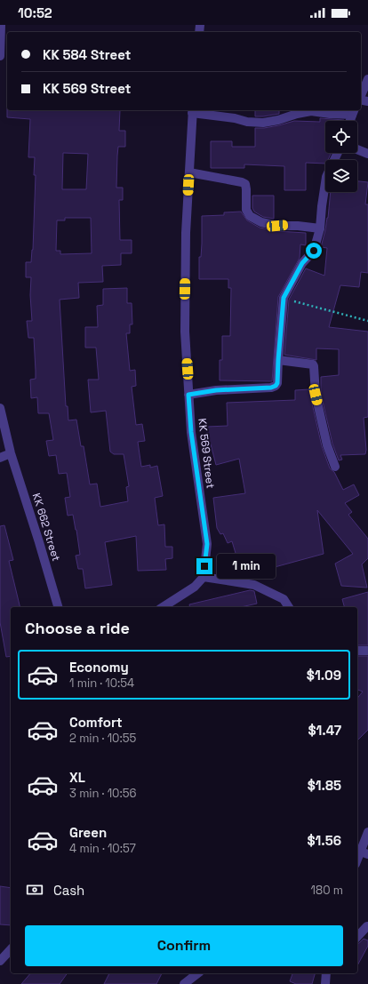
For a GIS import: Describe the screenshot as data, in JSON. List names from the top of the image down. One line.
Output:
{"streets":{"street":["KK 569 Street","KK 662 Street"]},"page":{"status":"10:52","banner":["KK 584 Street","KK 569 Street"],"bubble":"1 min","heading":"Choose a ride","list":[{"name":"Economy","note":"1 min · 10:54","value":"$1.09"},{"name":"Comfort","note":"2 min · 10:55","value":"$1.47"},{"name":"XL","note":"3 min · 10:56","value":"$1.85"},{"name":"Green","note":"4 min · 10:57","value":"$1.56"}],"pay":["Cash","180 m"],"buttons":"Confirm"}}
